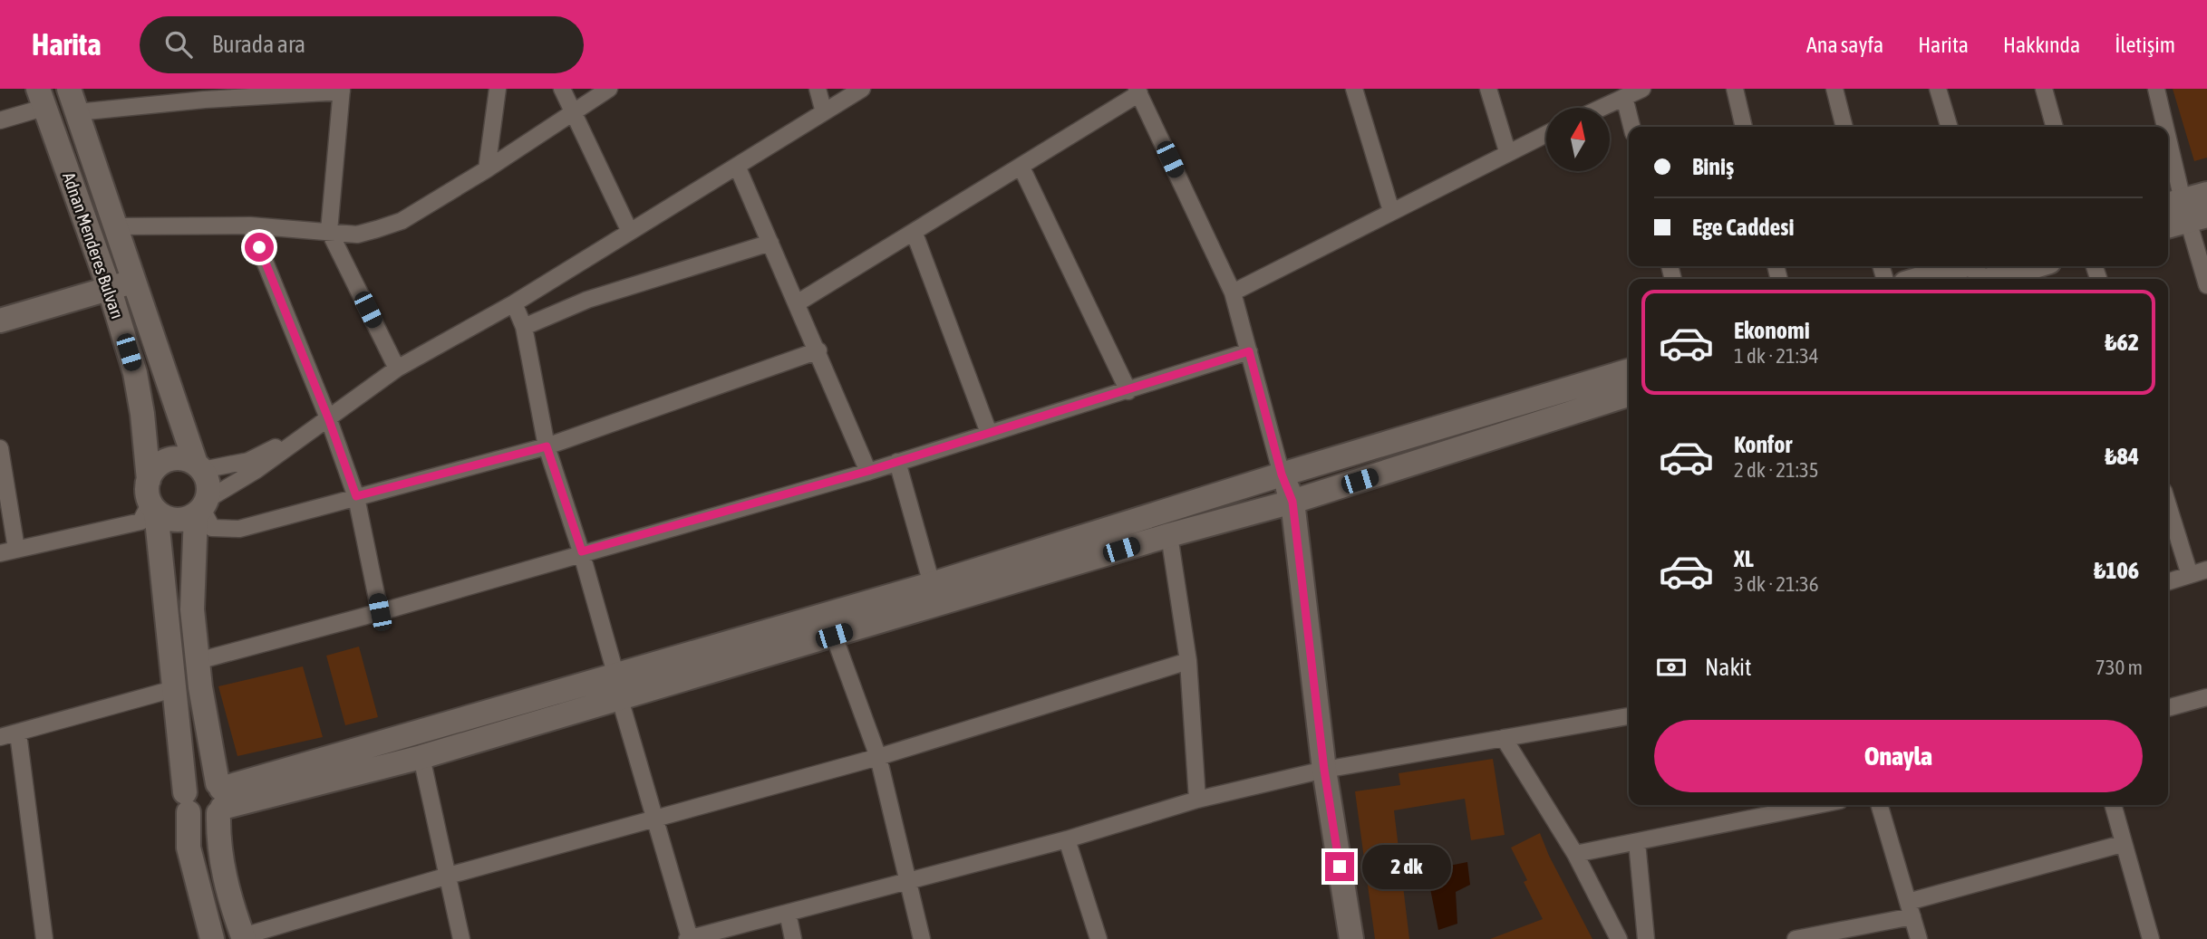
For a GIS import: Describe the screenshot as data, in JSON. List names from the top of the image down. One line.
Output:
{"streets":{"main road":["Adnan Menderes Bulvarı"]},"north":"top","page":{"header":"Harita","search":"Burada ara","nav":["Ana sayfa","Harita","Hakkında","İletişim"],"banner":["Biniş","Ege Caddesi"],"list":[{"name":"Ekonomi","note":"1 dk · 21:34","value":"₺62"},{"name":"Konfor","note":"2 dk · 21:35","value":"₺84"},{"name":"XL","note":"3 dk · 21:36","value":"₺106"}],"pay":["Nakit","730 m"],"buttons":"Onayla","bubble":"2 dk"}}
